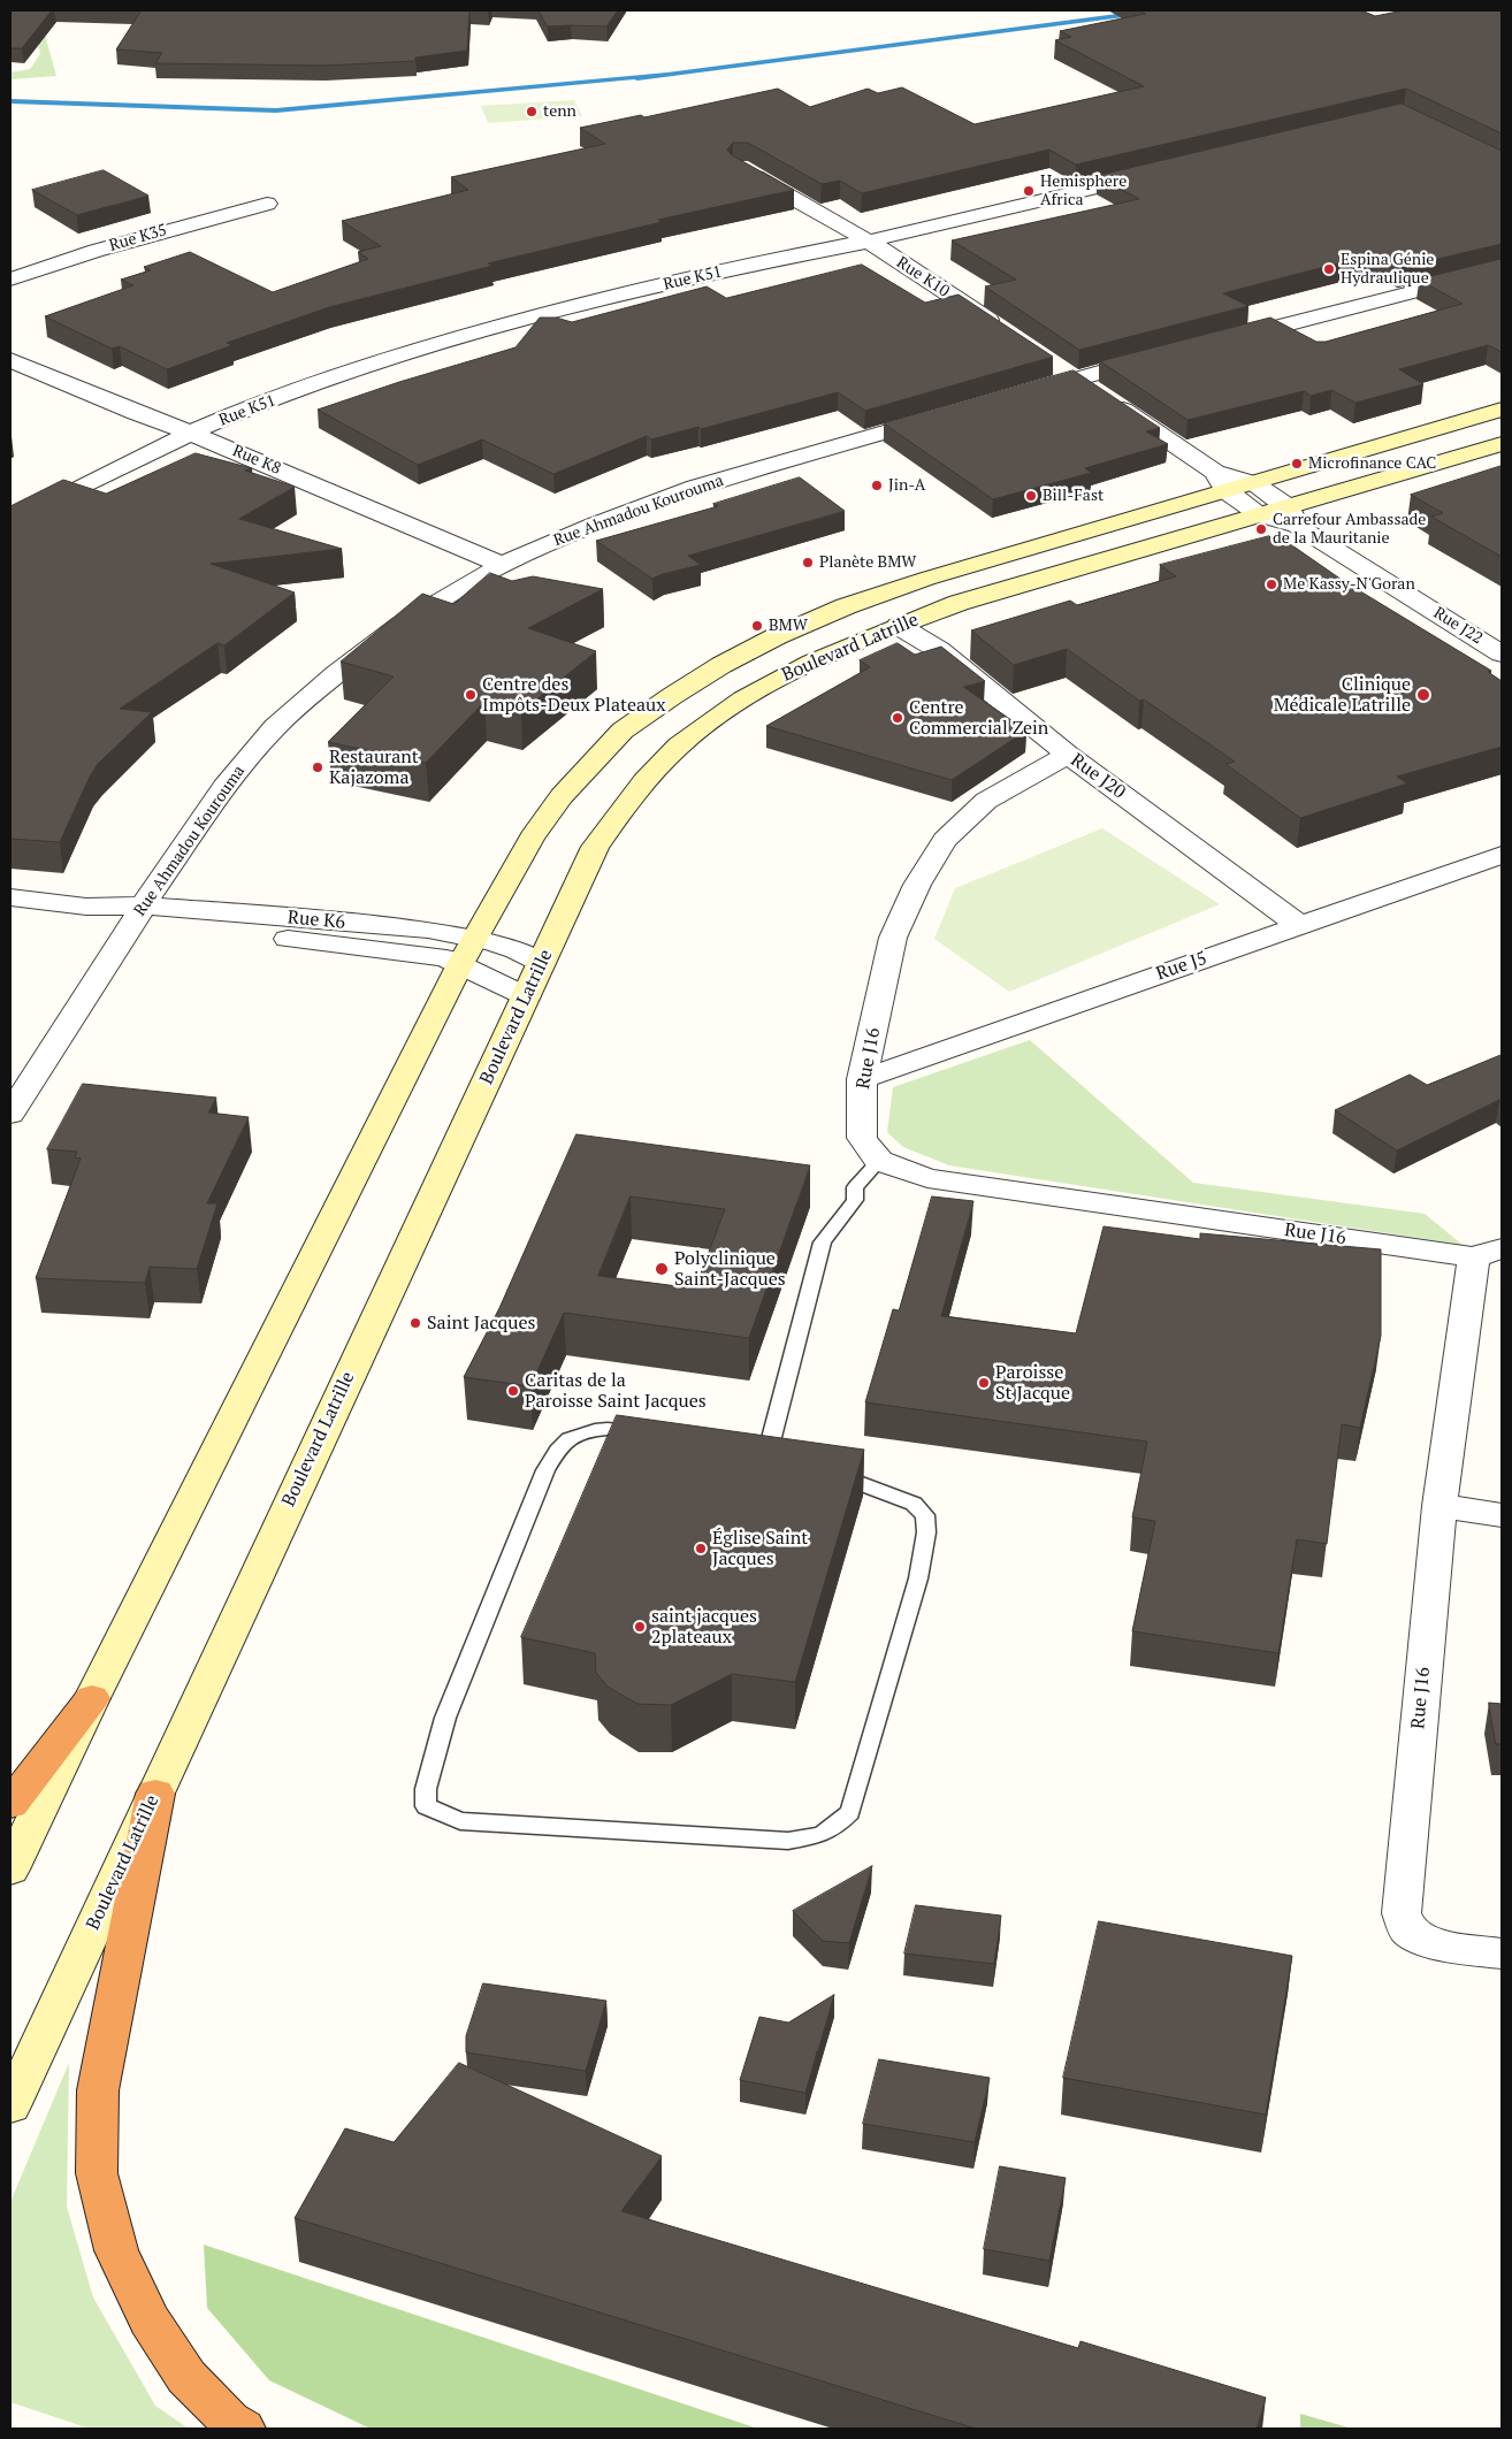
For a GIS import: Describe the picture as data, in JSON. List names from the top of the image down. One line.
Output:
{"streets":{"main road":["Boulevard Latrille"],"street":["Rue K35","Rue K10","Rue K51","Rue K8","Rue Ahmadou Kourouma","Rue J22","Rue J20","Rue K6","Rue J5","Rue J16"]},"crossings":[["Rue K10","Rue K51"],["Rue K51","Rue K8"],["Rue K8","Rue Ahmadou Kourouma"],["Rue Ahmadou Kourouma","Rue K6"],["Rue J22","Boulevard Latrille"],["Boulevard Latrille","Rue J20"],["Boulevard Latrille","Rue K6"],["Rue J20","Rue J5"],["Rue J20","Rue J16"],["Rue J5","Rue J16"]],"places":["tenn","Hemisphere Africa","Espina Génie Hydraulique","Microfinance CAC","Jin-A","Bill-Fast","Carrefour Ambassade de la Mauritanie","Planète BMW","Me Kassy-N'Goran","BMW","Centre des Impôts-Deux Plateaux","Clinique Médicale Latrille","Centre Commercial Zein","Restaurant Kajazoma","Polyclinique Saint-Jacques","Saint Jacques","Paroisse St Jacque","Caritas de la Paroisse Saint Jacques","Église Saint Jacques","saint jacques 2plateaux"]}
